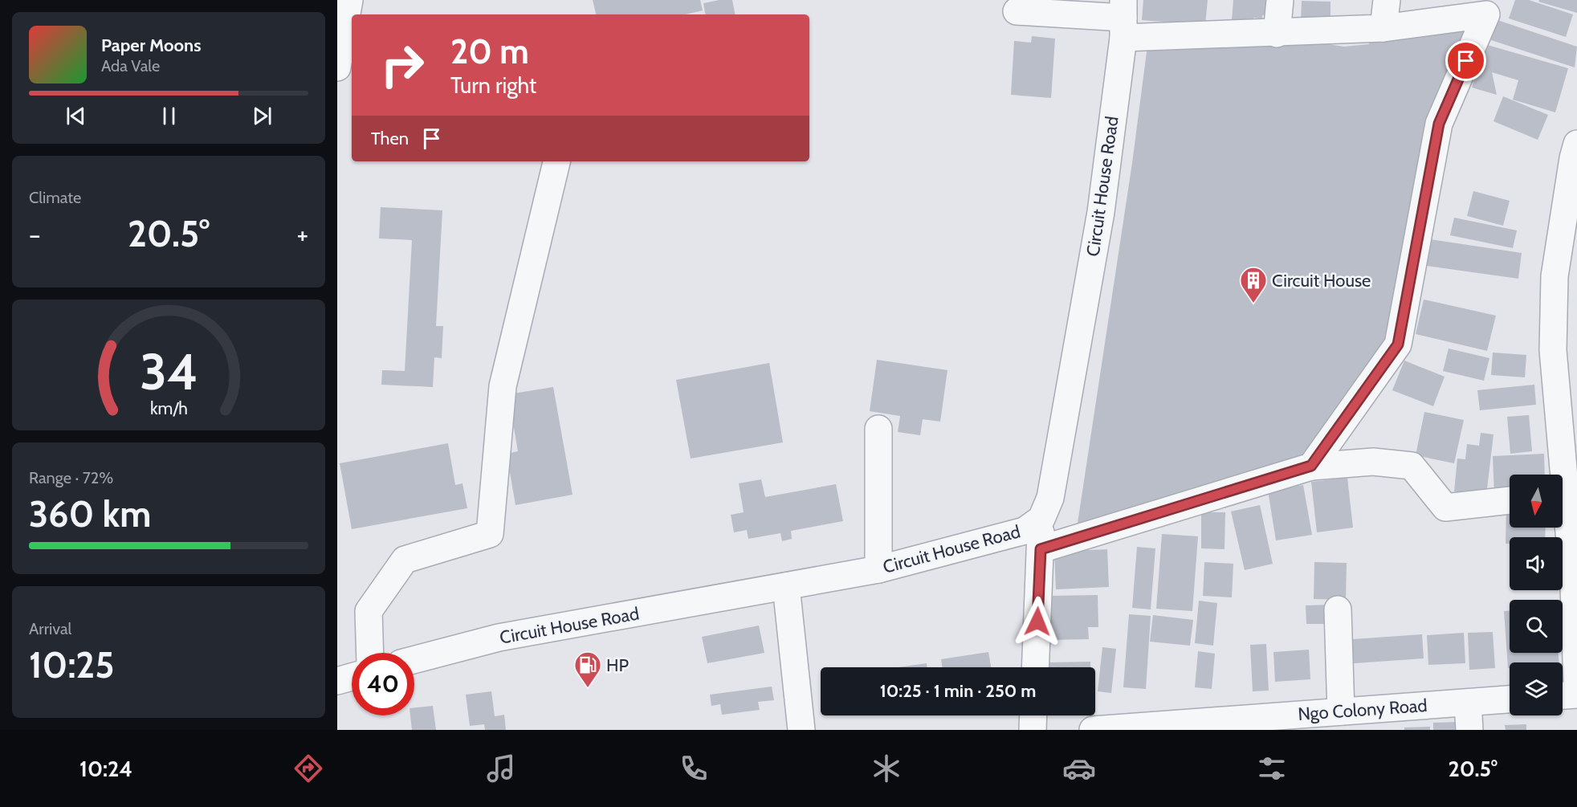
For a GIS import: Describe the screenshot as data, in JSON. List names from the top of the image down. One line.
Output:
{"streets":{"street":["Circuit House Road","Ngo Colony Road"]},"places":{"building":["Circuit House"],"fuel station":["HP"]},"north":"bottom","page":{"turn":["20 m","Turn right"],"song":["Paper Moons","Ada Vale"],"then":"Then","tile":["Climate",["Range · 72%","360 km"],["Arrival","10:25"]],"heat":["−","20.5°","+"],"limit":"40","trip":"10:25 · 1 min · 250 m","tabs":["10:24","20.5°"],"gauge":["34","km/h"]}}
